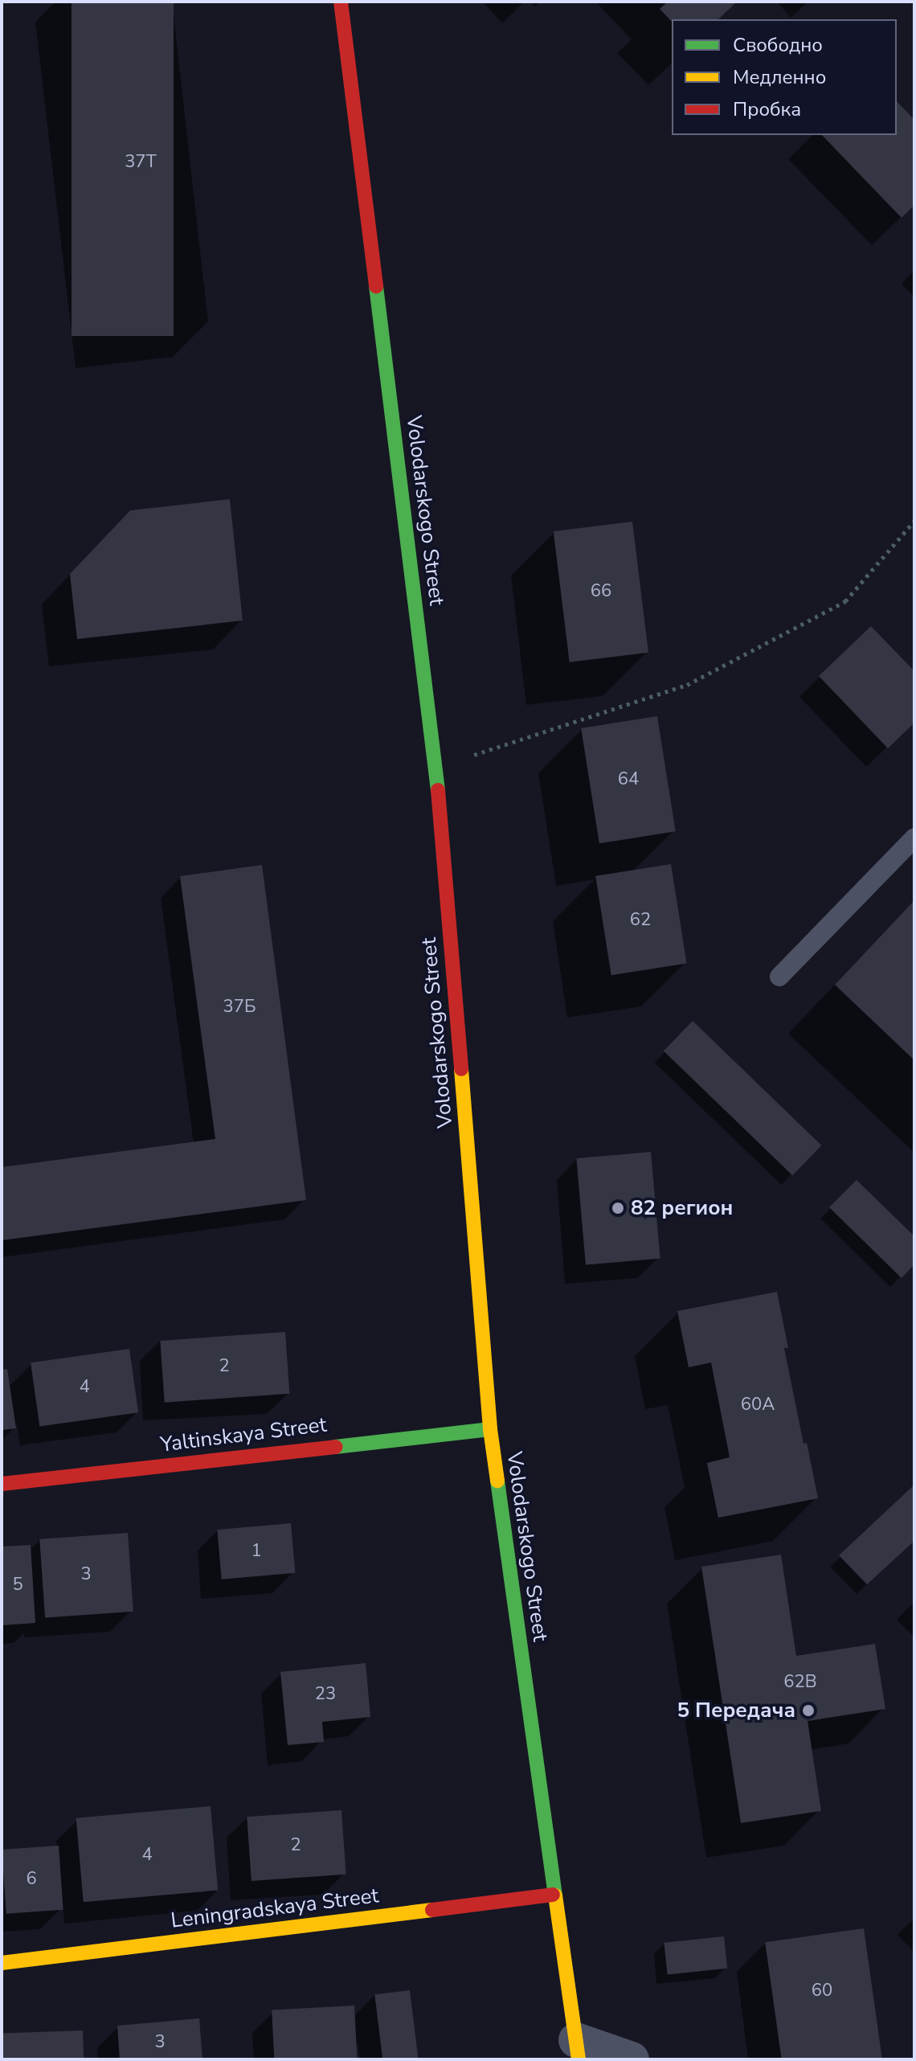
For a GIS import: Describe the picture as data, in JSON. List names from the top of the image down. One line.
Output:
{"streets":{"main road":["Volodarskogo Street","Yaltinskaya Street","Leningradskaya Street"]},"crossings":[["Volodarskogo Street","Yaltinskaya Street"],["Volodarskogo Street","Leningradskaya Street"]],"places":["82 регион","5 Передача"],"house_numbers":["37Т","66","64","62","37Б","2","4","60А","1","3","5","62B","23","2","4","6","60","3"],"legend":["Свободно","Медленно","Пробка"]}
